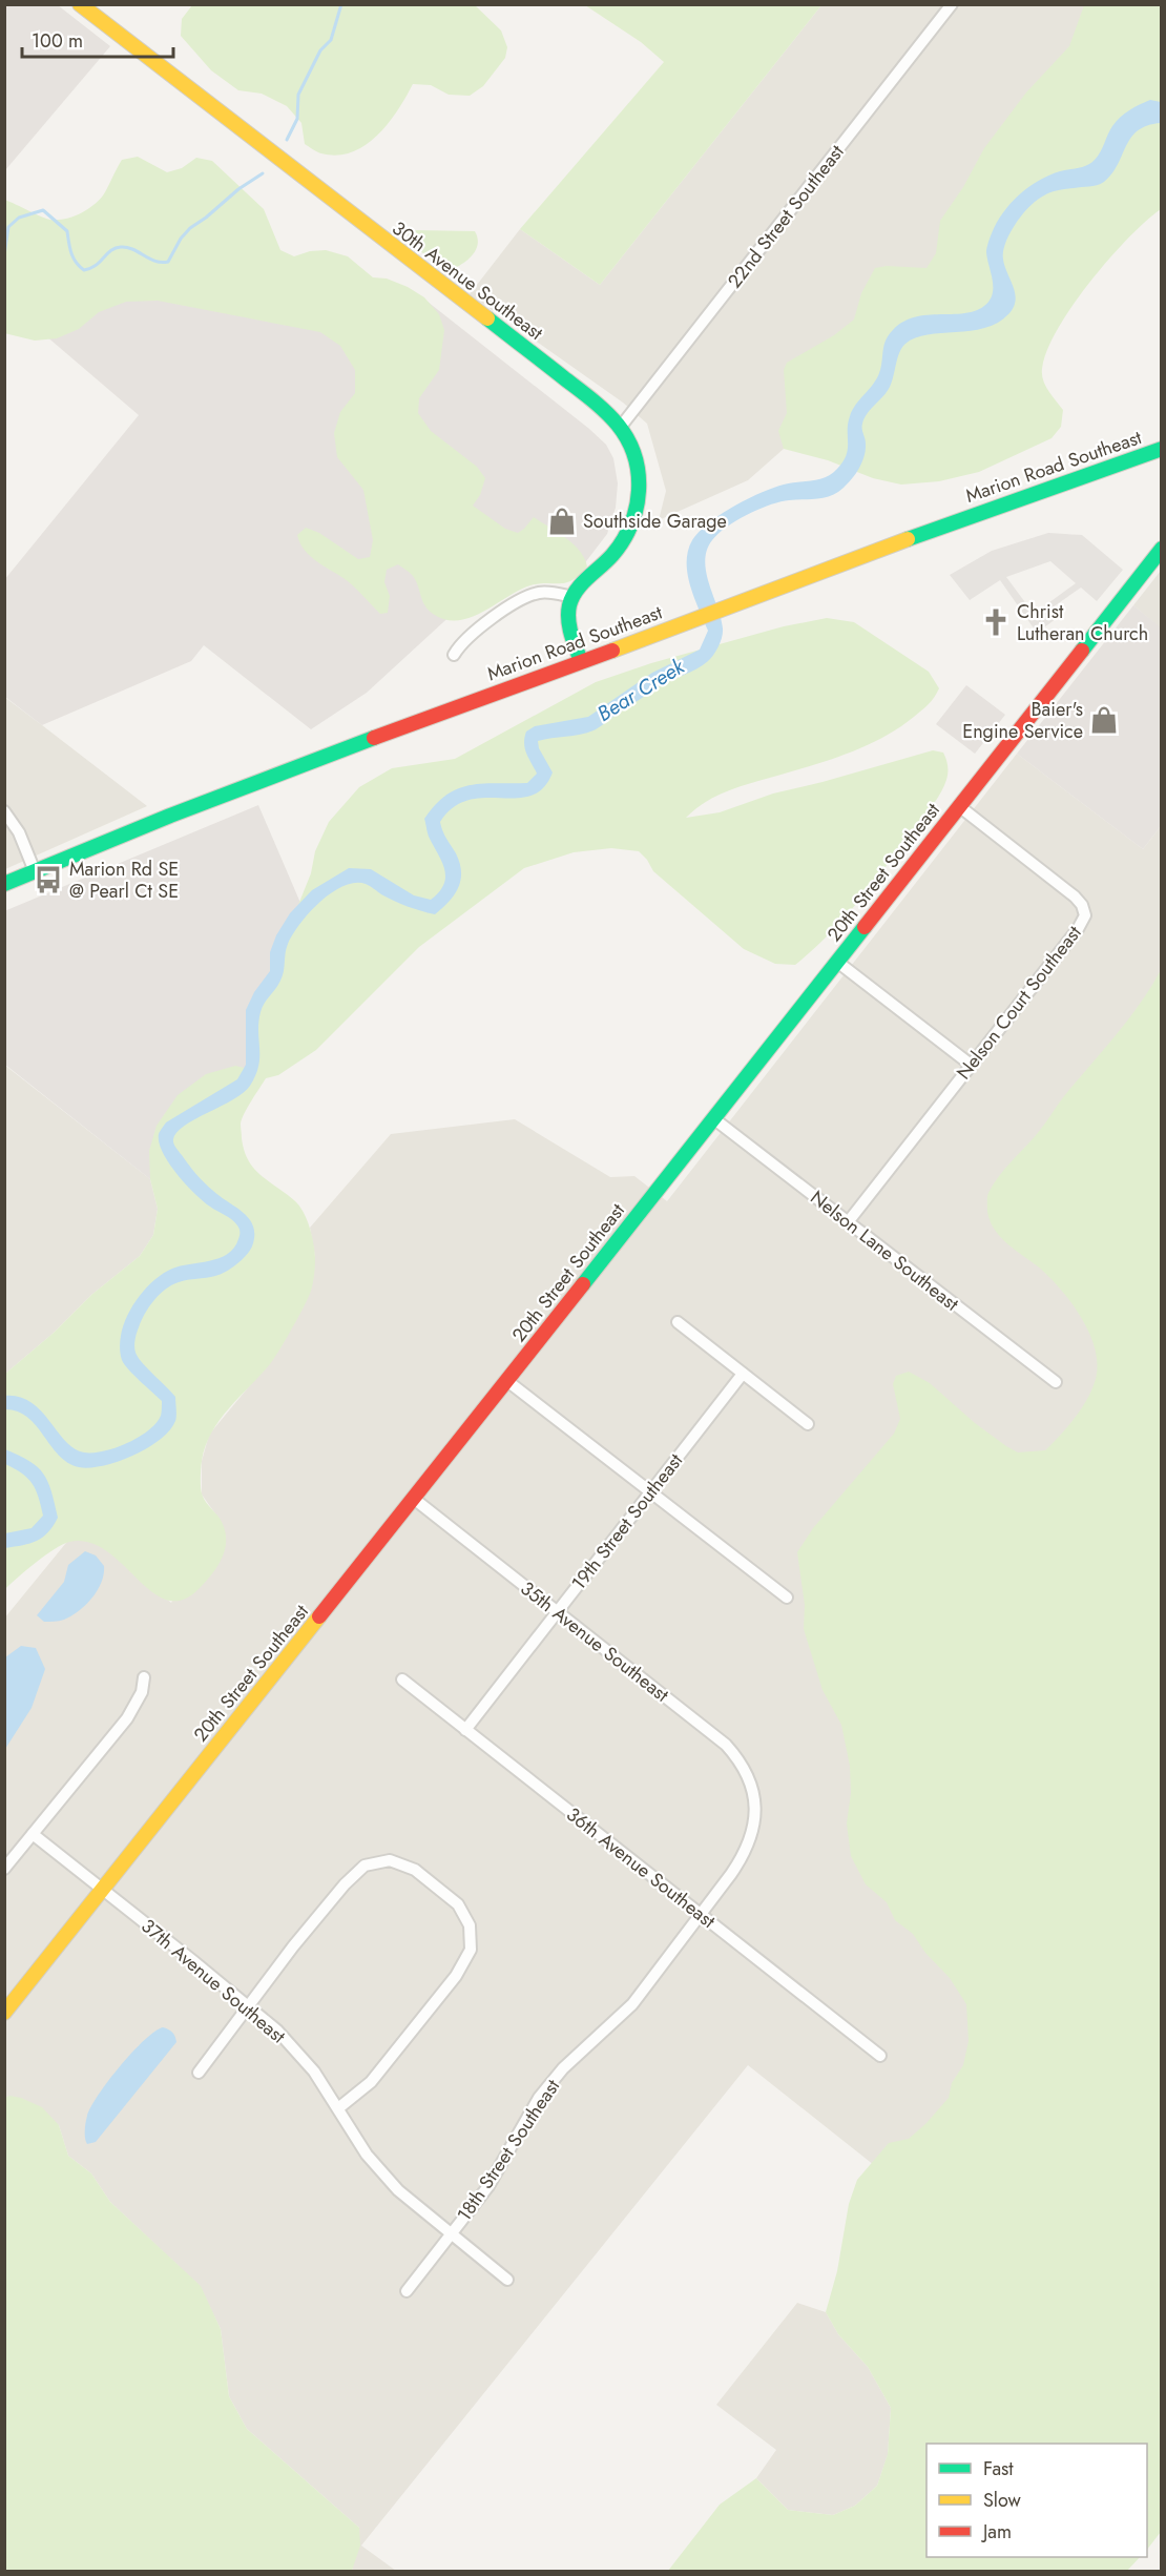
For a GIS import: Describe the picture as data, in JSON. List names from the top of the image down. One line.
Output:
{"streets":{"street":["22nd Street Southeast","30th Avenue Southeast","Marion Road Southeast","20th Street Southeast","Nelson Court Southeast","Nelson Lane Southeast","19th Street Southeast","35th Avenue Southeast","36th Avenue Southeast","37th Avenue Southeast","18th Street Southeast"]},"crossings":[["22nd Street Southeast","30th Avenue Southeast"],["20th Street Southeast","Nelson Court Southeast"],["20th Street Southeast","Nelson Lane Southeast"],["20th Street Southeast","35th Avenue Southeast"],["20th Street Southeast","37th Avenue Southeast"],["Nelson Court Southeast","Nelson Lane Southeast"],["19th Street Southeast","35th Avenue Southeast"],["19th Street Southeast","36th Avenue Southeast"],["35th Avenue Southeast","18th Street Southeast"],["36th Avenue Southeast","18th Street Southeast"],["37th Avenue Southeast","18th Street Southeast"]],"water":["Bear Creek"],"places":{"shop":["Southside Garage","Baier's Engine Service"],"church":["Christ Lutheran Church"],"bus stop":["Marion Rd SE @ Pearl Ct SE"]},"legend":["Fast","Slow","Jam"],"scale_bar":"100 m"}
